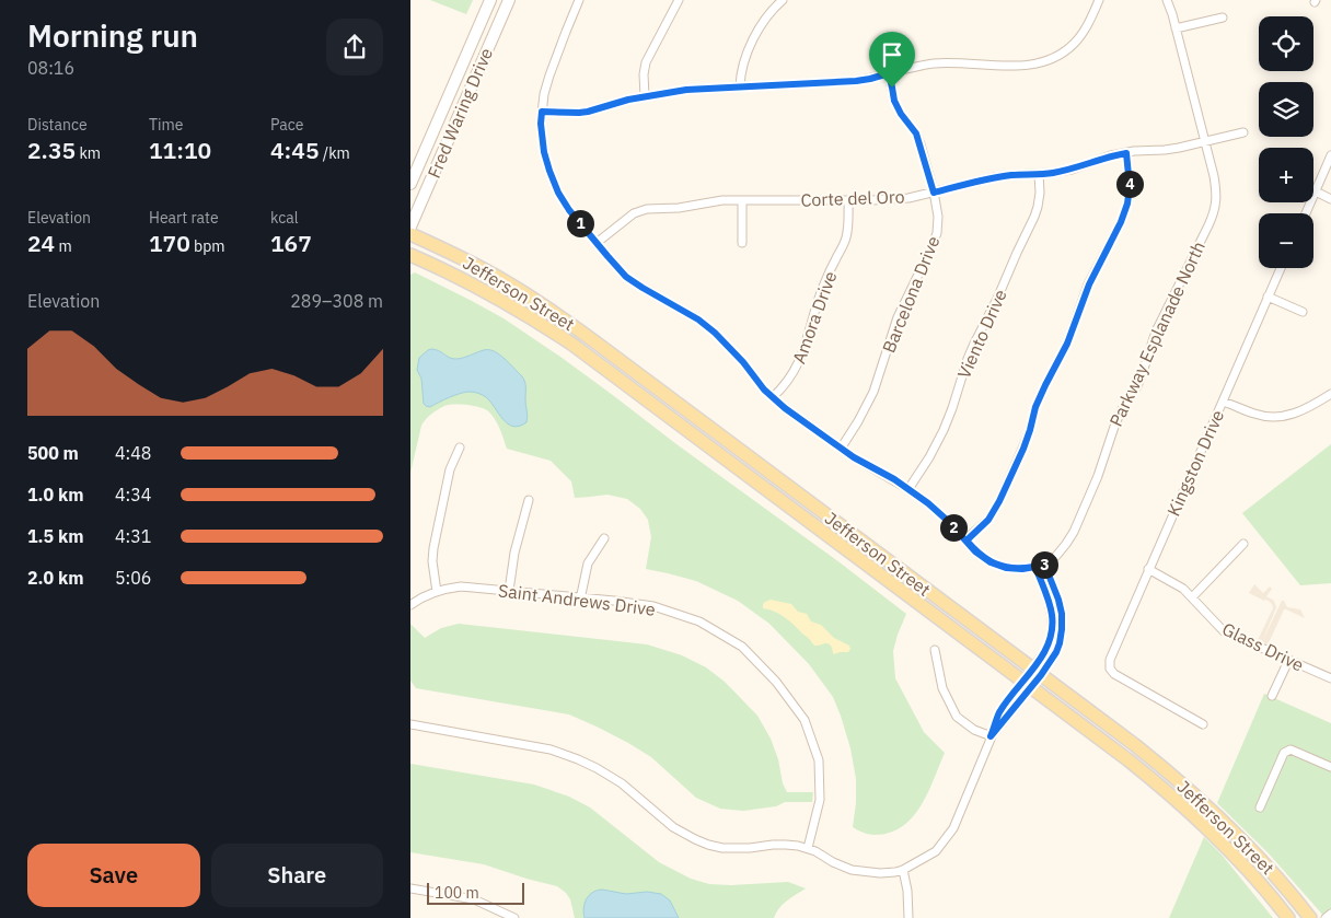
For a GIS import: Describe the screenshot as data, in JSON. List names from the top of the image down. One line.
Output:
{"streets":{"main road":["Fred Waring Drive","Jefferson Street"],"street":["Corte del Oro","Barcelona Drive","Amora Drive","Viento Drive","Parkway Esplanade North","Kingston Drive","Saint Andrews Drive","Glass Drive"]},"crossings":[["Corte del Oro","Barcelona Drive"],["Corte del Oro","Amora Drive"],["Corte del Oro","Viento Drive"],["Corte del Oro","Parkway Esplanade North"],["Kingston Drive","Glass Drive"]],"scale_bar":"100 m","page":{"heading":["Morning run","08:16"],"map_buttons":["+","−"],"stats":[["Distance","2.35 km"],["Time","11:10"],["Pace","4:45 /km"],["Elevation","24 m"],["Heart rate","170 bpm"],["kcal","167"]],"pins":["4","1","2","3"],"chart":["Elevation","289–308 m"],"list":[{"name":"500 m","note":"4:48"},{"name":"1.0 km","note":"4:34"},{"name":"1.5 km","note":"4:31"},{"name":"2.0 km","note":"5:06"}],"buttons":["Save","Share"],"scale":"100 m"}}
